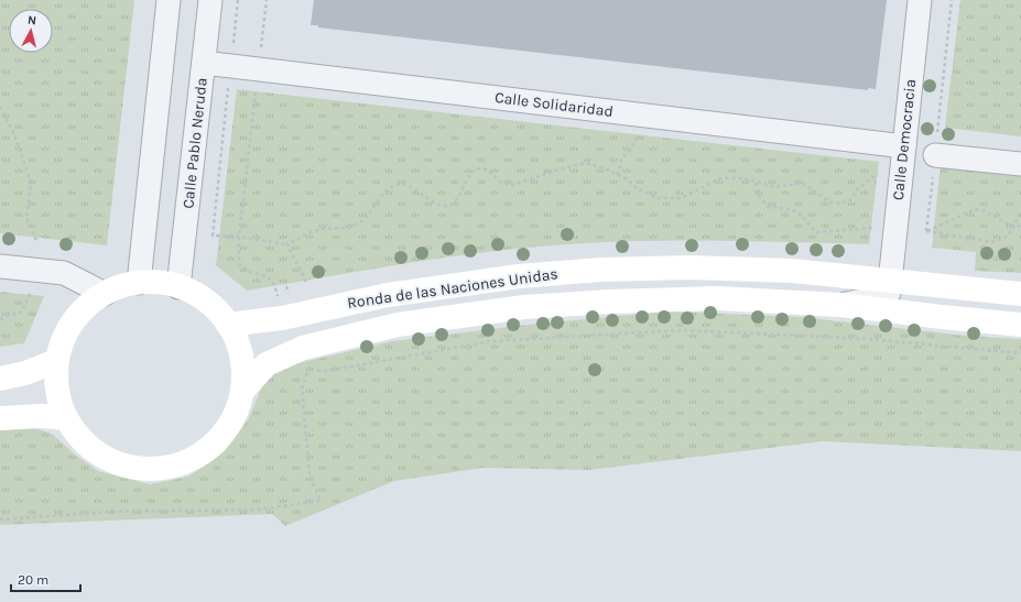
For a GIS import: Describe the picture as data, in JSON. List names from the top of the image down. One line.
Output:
{"streets":{"street":["Calle Solidaridad","Calle Democracia","Calle Pablo Neruda","Ronda de las Naciones Unidas"]},"crossings":[["Calle Solidaridad","Calle Democracia"],["Calle Solidaridad","Calle Pablo Neruda"],["Calle Democracia","Ronda de las Naciones Unidas"],["Calle Pablo Neruda","Ronda de las Naciones Unidas"]],"scale_bar":"20 m","north":"top"}
